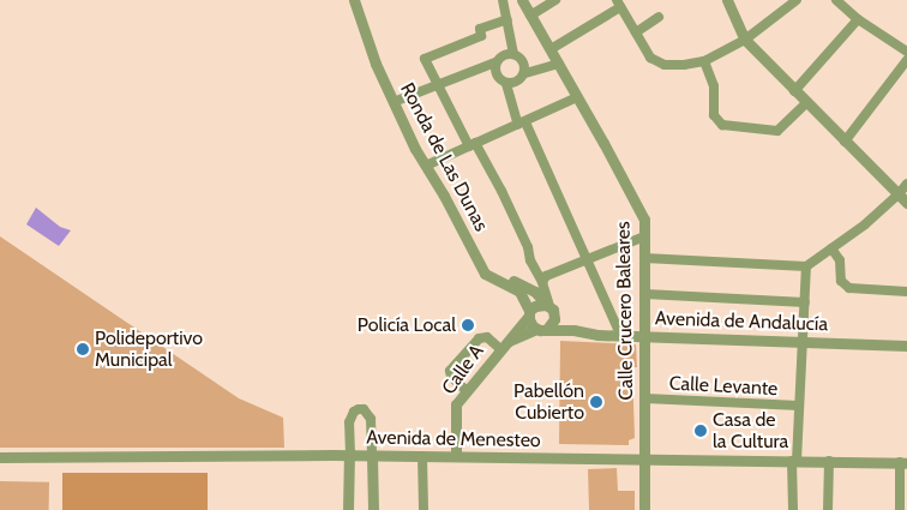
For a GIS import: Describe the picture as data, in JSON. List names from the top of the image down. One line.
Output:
{"streets":{"street":["Ronda de Las Dunas","Calle Crucero Baleares","Avenida de Andalucía","Calle A","Calle Levante","Avenida de Menesteo"]},"crossings":[["Calle Crucero Baleares","Avenida de Andalucía"],["Calle Crucero Baleares","Calle Levante"],["Calle Crucero Baleares","Avenida de Menesteo"],["Avenida de Andalucía","Calle A"],["Calle A","Avenida de Menesteo"]],"places":["Policía Local","Polideportivo Municipal","Pabellón Cubierto","Casa de la Cultura"]}
